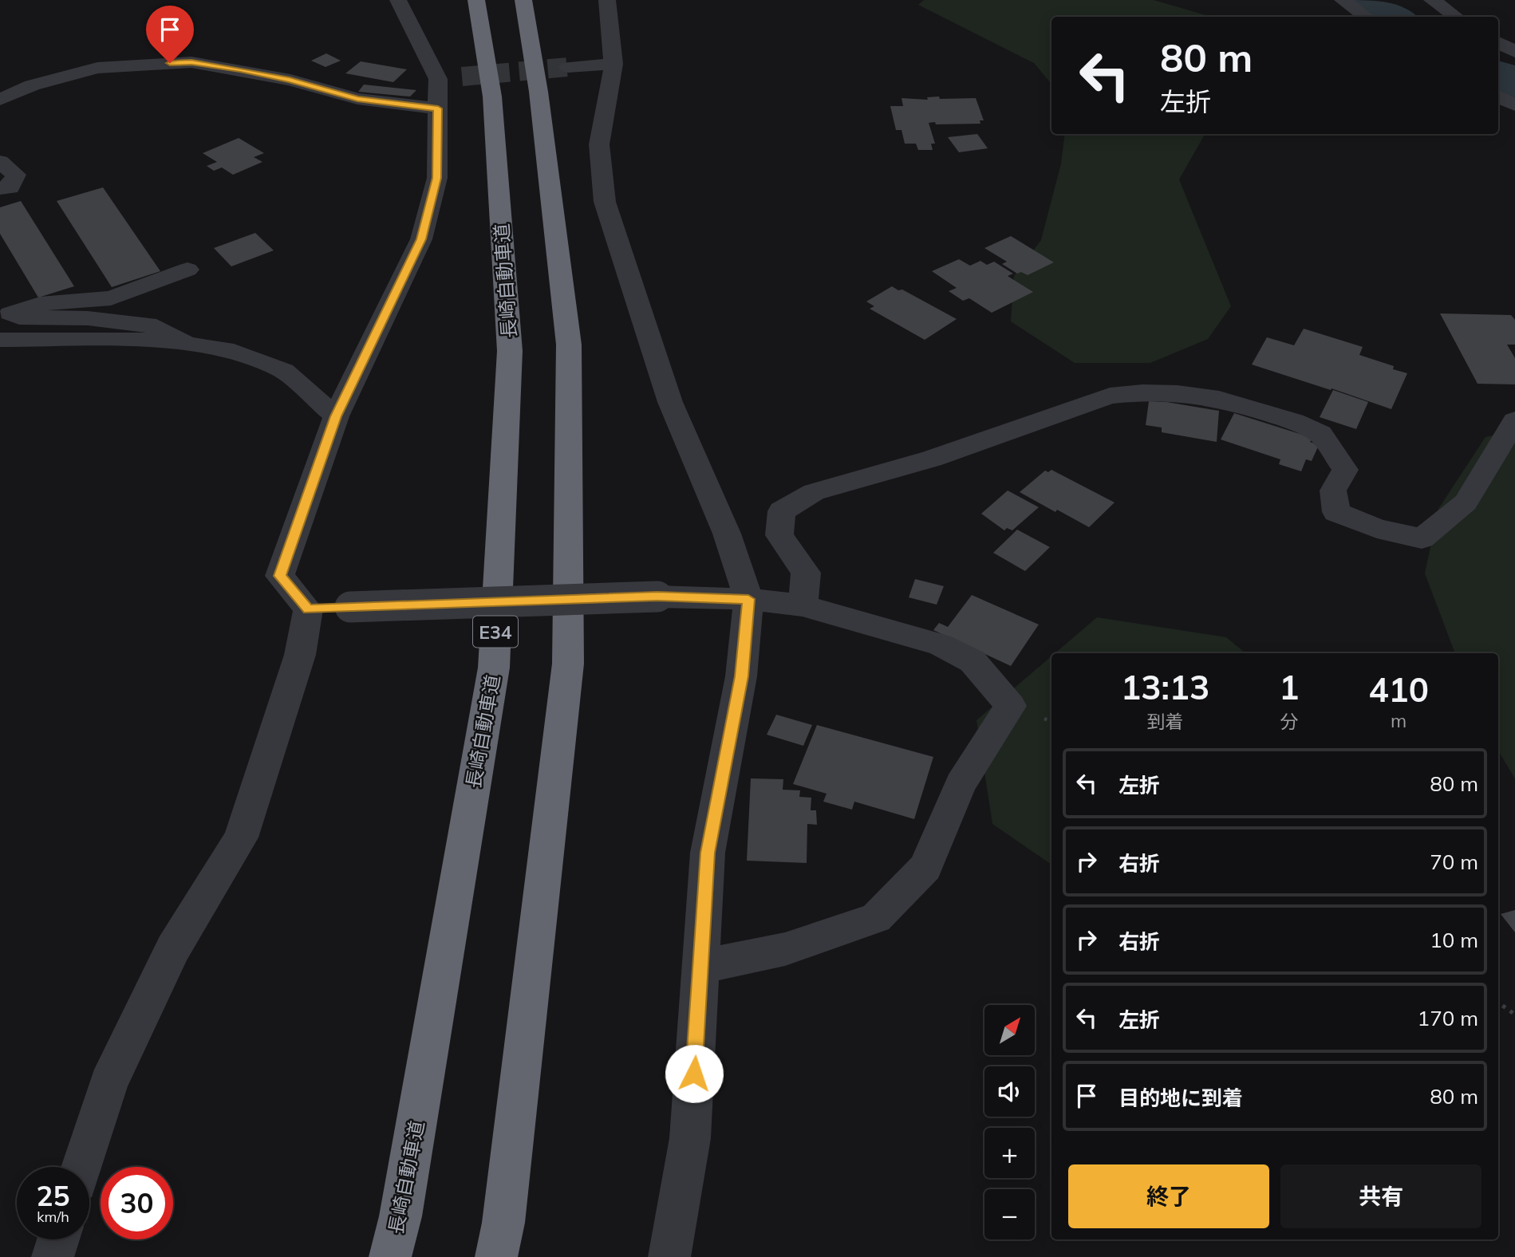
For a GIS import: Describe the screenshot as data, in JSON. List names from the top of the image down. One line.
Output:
{"streets":{"highway":["長崎自動車道","E34"]},"north":"top right","page":{"turn":["80 m","左折"],"eta":["13:13","到着","1","分","410","m"],"list":[{"name":"左折","value":"80 m"},{"name":"右折","value":"70 m"},{"name":"右折","value":"10 m"},{"name":"左折","value":"170 m"},{"name":"目的地に到着","value":"80 m"}],"map_buttons":["+","−"],"buttons":["終了","共有"],"speed":"25 km/h","limit":"30"}}
